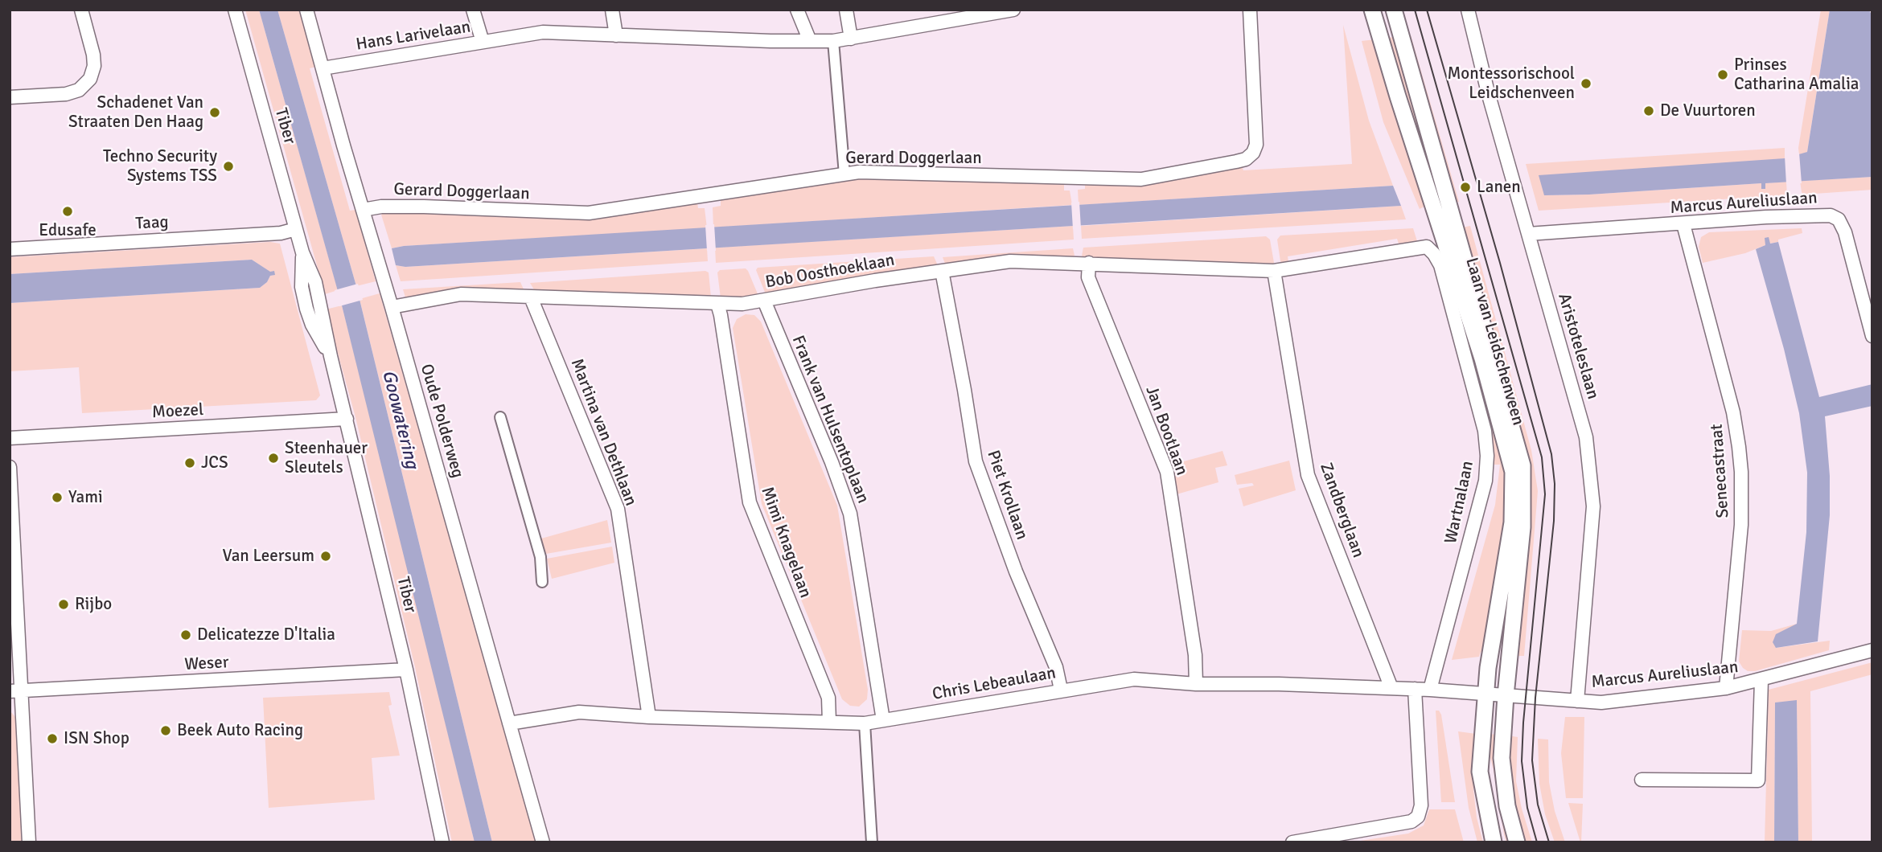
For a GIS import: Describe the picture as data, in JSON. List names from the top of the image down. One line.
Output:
{"streets":{"street":["Hans Larivelaan","Tiber","Gerard Doggerlaan","Marcus Aureliuslaan","Taag","Bob Oosthoeklaan","Laan van Leidschenveen","Aristoteleslaan","Moezel","Frank van Hulsentoplaan","Oude Polderweg","Jan Bootlaan","Martina van Dethlaan","Senecastraat","Piet Krollaan","Wartnalaan","Zandberglaan","Mimi Knagelaan","Weser","Chris Lebeaulaan"]},"crossings":[["Hans Larivelaan","Oude Polderweg"],["Tiber","Taag"],["Tiber","Moezel"],["Tiber","Weser"],["Gerard Doggerlaan","Oude Polderweg"],["Marcus Aureliuslaan","Laan van Leidschenveen"],["Marcus Aureliuslaan","Aristoteleslaan"],["Marcus Aureliuslaan","Senecastraat"],["Bob Oosthoeklaan","Frank van Hulsentoplaan"],["Bob Oosthoeklaan","Oude Polderweg"],["Bob Oosthoeklaan","Jan Bootlaan"],["Bob Oosthoeklaan","Martina van Dethlaan"],["Bob Oosthoeklaan","Piet Krollaan"],["Bob Oosthoeklaan","Wartnalaan"],["Bob Oosthoeklaan","Zandberglaan"],["Bob Oosthoeklaan","Mimi Knagelaan"],["Laan van Leidschenveen","Chris Lebeaulaan"],["Frank van Hulsentoplaan","Chris Lebeaulaan"],["Oude Polderweg","Chris Lebeaulaan"],["Jan Bootlaan","Chris Lebeaulaan"],["Martina van Dethlaan","Chris Lebeaulaan"],["Piet Krollaan","Chris Lebeaulaan"],["Wartnalaan","Zandberglaan"],["Wartnalaan","Chris Lebeaulaan"],["Zandberglaan","Chris Lebeaulaan"],["Mimi Knagelaan","Chris Lebeaulaan"]],"water":["Goowatering"],"places":["Prinses Catharina Amalia","Montessorischool Leidschenveen","De Vuurtoren","Schadenet Van Straaten Den Haag","Techno Security Systems TSS","Lanen","Edusafe","Steenhauer Sleutels","JCS","Yami","Van Leersum","Rijbo","Delicatezze D'Italia","Beek Auto Racing","ISN Shop"]}
